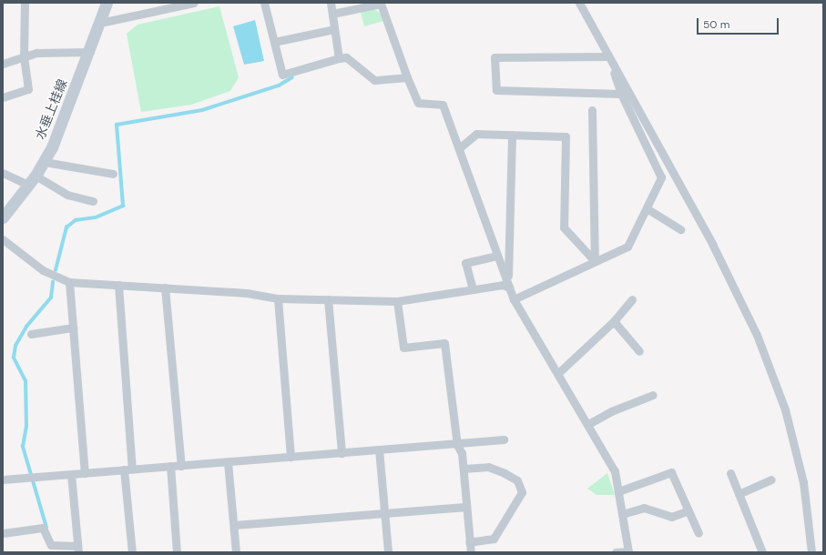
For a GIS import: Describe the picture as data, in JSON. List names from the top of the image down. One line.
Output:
{"streets":{"main road":["水垂上桂線"]},"scale_bar":"50 m"}
